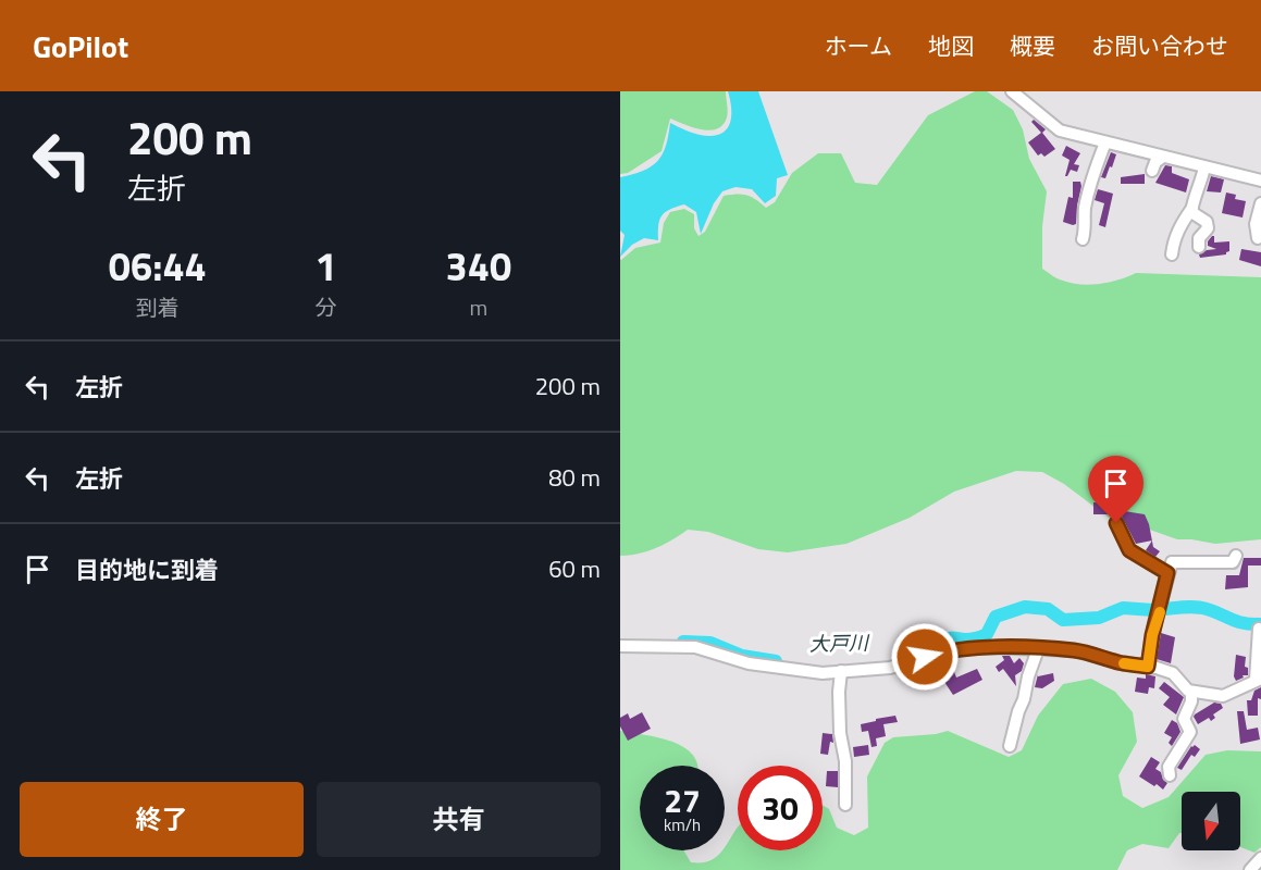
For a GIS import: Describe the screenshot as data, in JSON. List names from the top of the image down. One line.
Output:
{"water":["大戸川"],"north":"bottom","page":{"header":"GoPilot","nav":["ホーム","地図","概要","お問い合わせ"],"turn":["200 m","左折"],"eta":["06:44","到着","1","分","340","m"],"list":[{"name":"左折","value":"200 m"},{"name":"左折","value":"80 m"},{"name":"目的地に到着","value":"60 m"}],"speed":"27 km/h","limit":"30","buttons":["終了","共有"]}}
